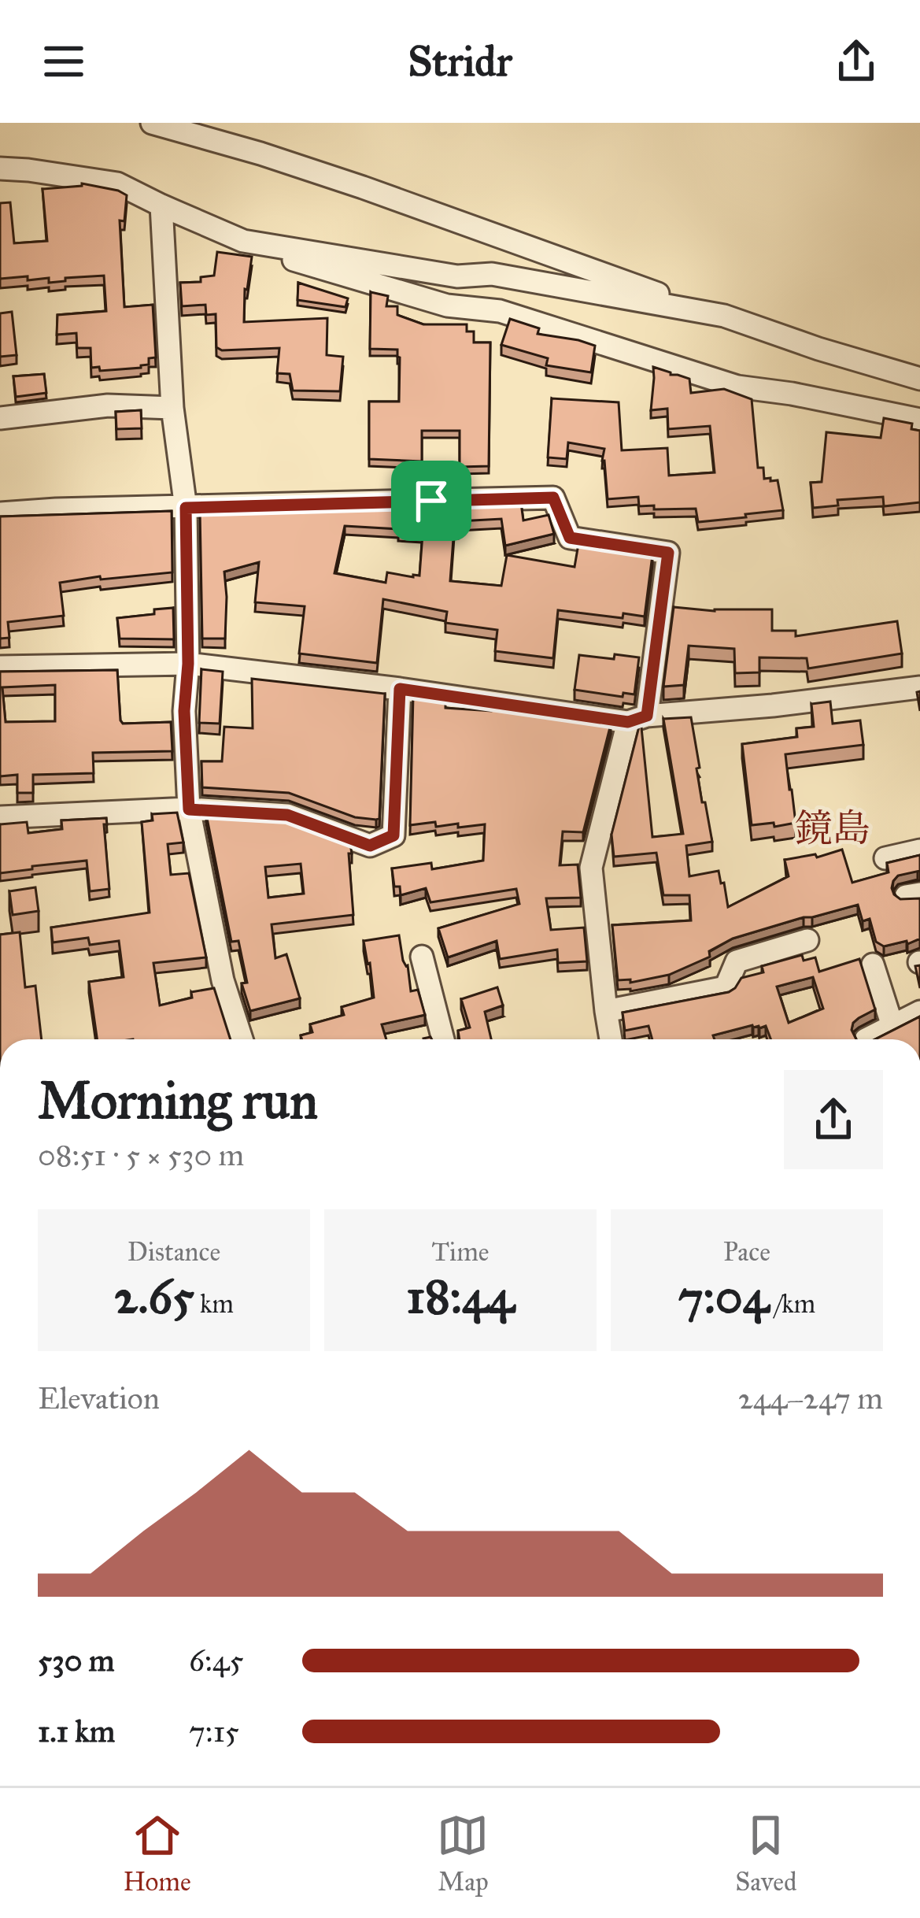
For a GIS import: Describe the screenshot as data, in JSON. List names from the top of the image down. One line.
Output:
{"districts":["鏡島"],"page":{"header":"Stridr","heading":["Morning run","08:51 · 5 × 530 m"],"stats":[["Distance","2.65 km"],["Time","18:44"],["Pace","7:04 /km"]],"chart":["Elevation","244–247 m"],"list":[{"name":"530 m","note":"6:45"},{"name":"1.1 km","note":"7:15"}],"tabs":["Home","Map","Saved"]}}
